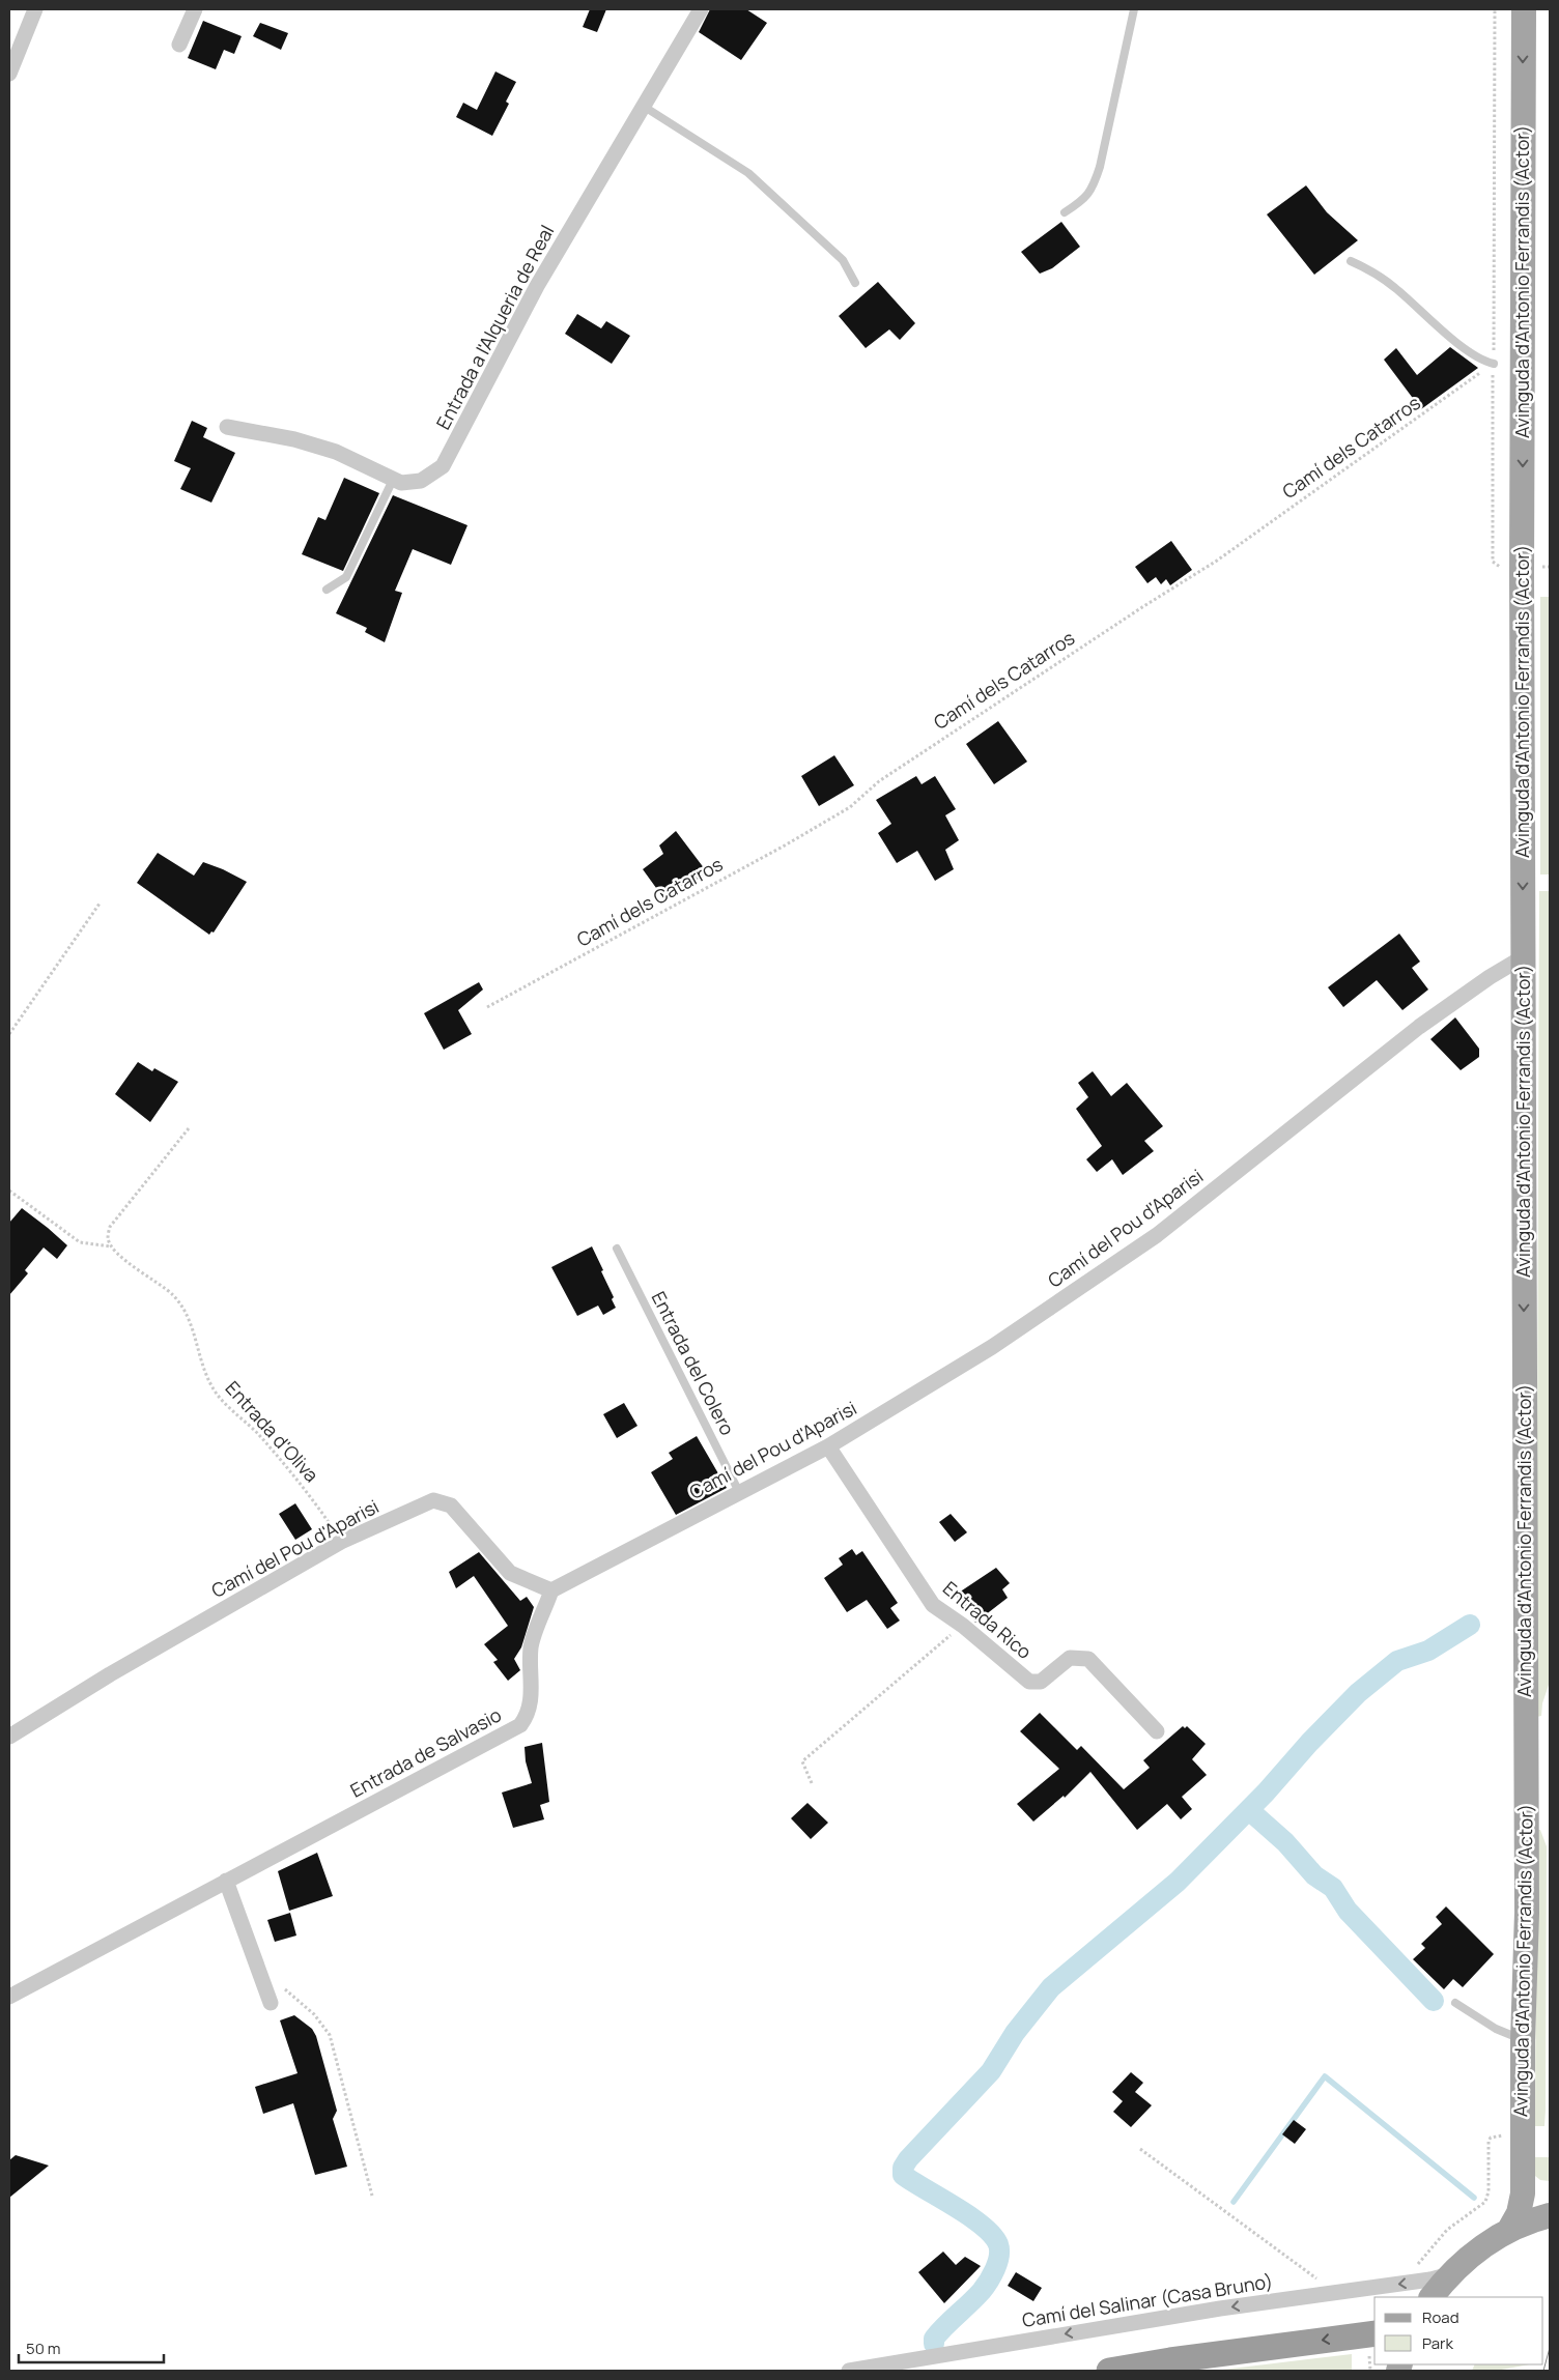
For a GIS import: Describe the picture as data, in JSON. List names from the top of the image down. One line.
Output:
{"streets":{"main road":["Avinguda d'Antonio Ferrandis (Actor)"],"street":["Entrada a l'Alqueria de Real","Camí del Pou d'Aparisi","Entrada Rico","Entrada de Salvasio","Camí del Salinar (Casa Bruno)"],"lane":["Entrada del Colero"],"path":["Camí dels Catarros","Entrada d'Oliva"]},"crossings":[["Avinguda d'Antonio Ferrandis (Actor)","Camí del Pou d'Aparisi"],["Camí del Pou d'Aparisi","Entrada del Colero"],["Camí del Pou d'Aparisi","Entrada d'Oliva"],["Camí del Pou d'Aparisi","Entrada Rico"],["Camí del Pou d'Aparisi","Entrada de Salvasio"]],"one_way":["Avinguda d'Antonio Ferrandis (Actor)","Camí del Salinar (Casa Bruno)"],"legend":["Road","Park"],"scale_bar":"50 m"}
